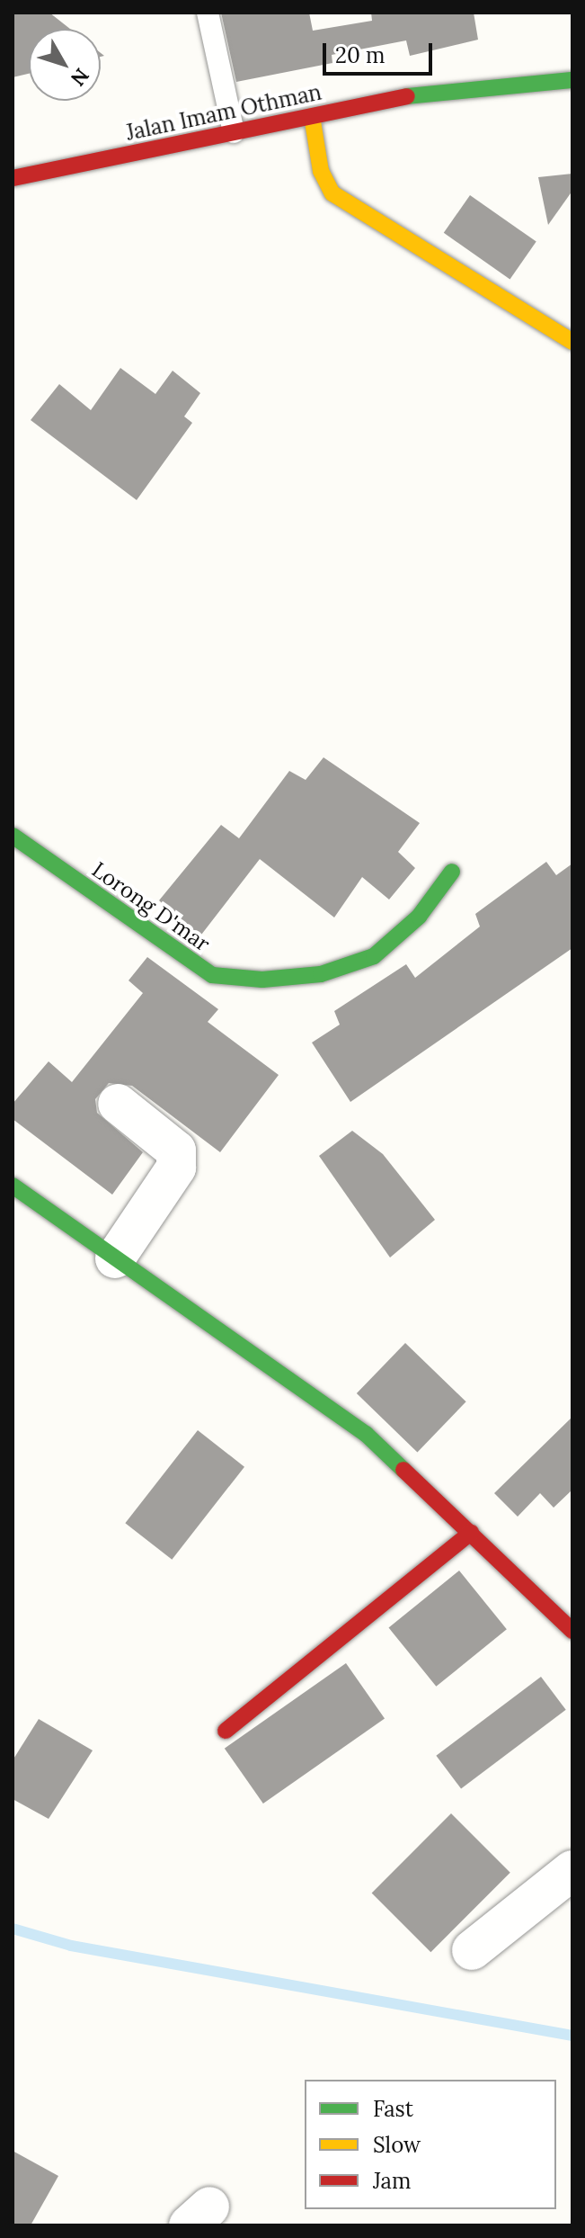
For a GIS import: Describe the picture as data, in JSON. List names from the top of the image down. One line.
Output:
{"streets":{"street":["Jalan Imam Othman","Lorong D'mar"]},"legend":["Fast","Slow","Jam"],"scale_bar":"20 m","north":"bottom right"}
